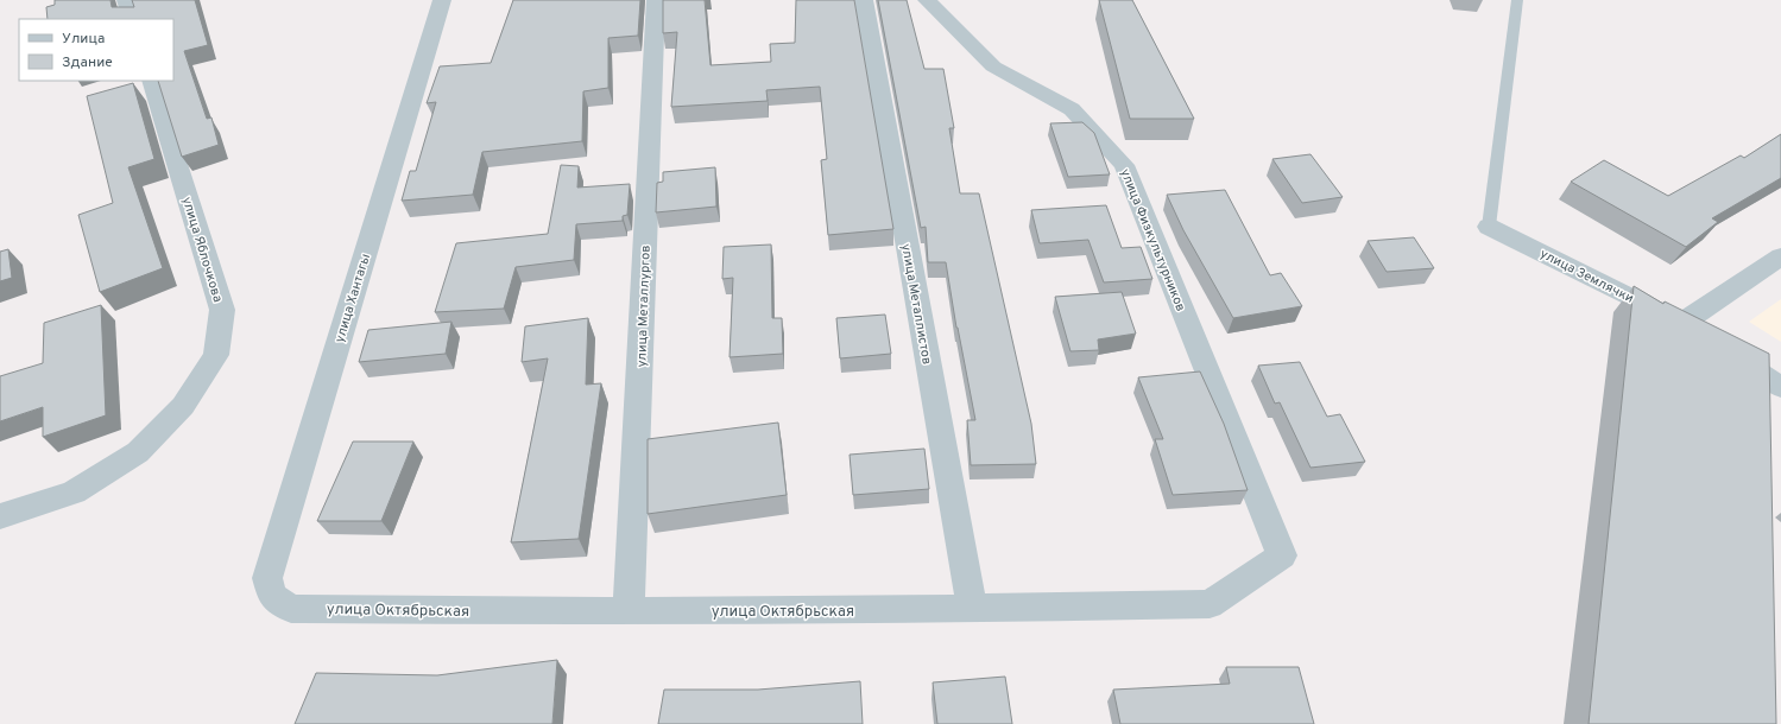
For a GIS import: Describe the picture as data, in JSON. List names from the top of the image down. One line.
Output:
{"streets":{"street":["улица Физкультурников","улица Яблочкова","улица Землячки","улица Хантагы","улица Металлистов","улица Металлургов","улица Октябрьская"]},"crossings":[["улица Физкультурников","улица Октябрьская"],["улица Хантагы","улица Октябрьская"],["улица Металлистов","улица Октябрьская"],["улица Металлургов","улица Октябрьская"]],"legend":["Улица","Здание"]}
